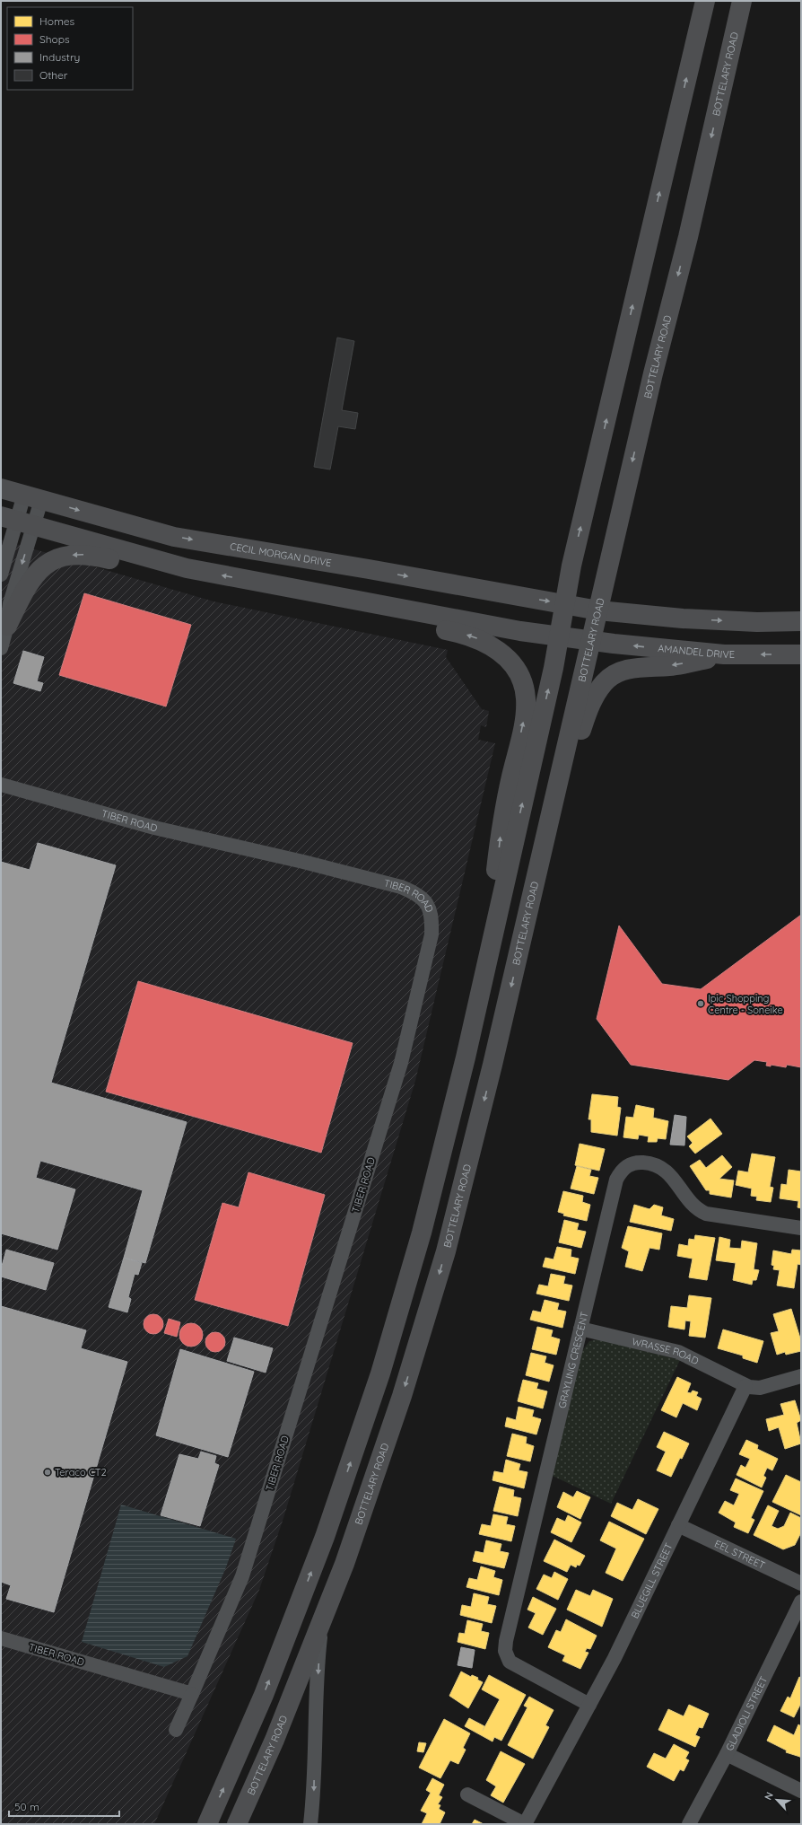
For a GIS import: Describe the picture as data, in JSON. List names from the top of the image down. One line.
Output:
{"streets":{"main road":["BOTTELARY ROAD","CECIL MORGAN DRIVE","AMANDEL DRIVE"],"street":["TIBER ROAD","WRASSE ROAD","GRAYLING CRESCENT","EEL STREET","BLUEGILL STREET","GLADIOLI STREET"]},"crossings":[["BOTTELARY ROAD","CECIL MORGAN DRIVE"],["BOTTELARY ROAD","AMANDEL DRIVE"],["WRASSE ROAD","GRAYLING CRESCENT"],["WRASSE ROAD","BLUEGILL STREET"],["GRAYLING CRESCENT","BLUEGILL STREET"],["EEL STREET","BLUEGILL STREET"]],"places":["Ipic Shopping Centre - Soneike","Teraco CT2"],"legend":["Homes","Shops","Industry","Other"],"scale_bar":"50 m","north":"top left"}
